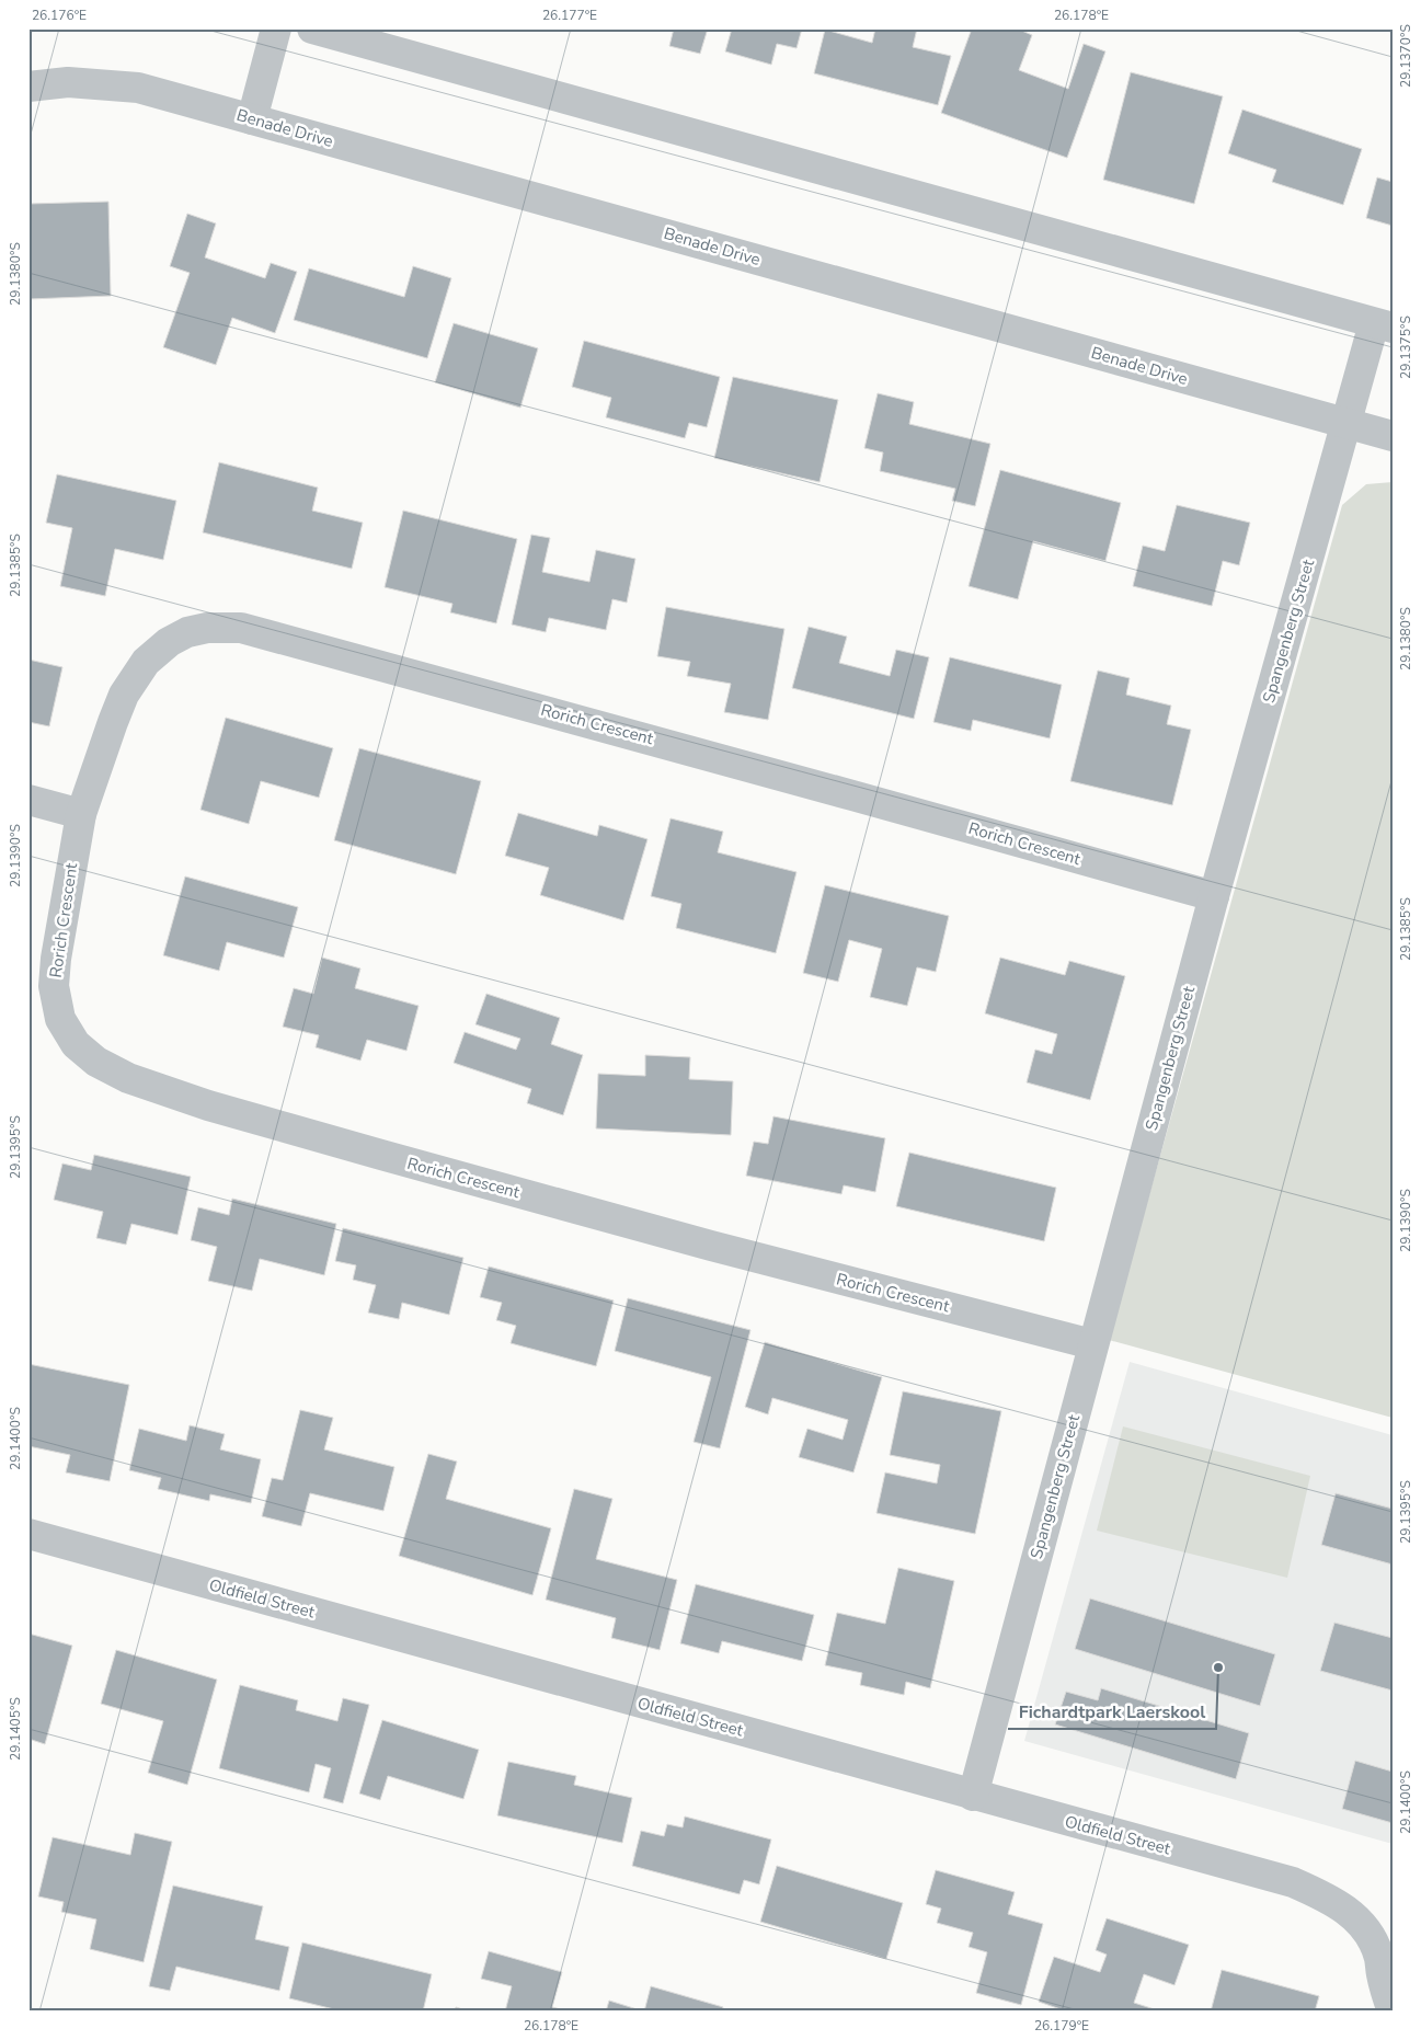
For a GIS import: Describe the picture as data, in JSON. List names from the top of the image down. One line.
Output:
{"streets":{"street":["Benade Drive","Spangenberg Street","Rorich Crescent","Oldfield Street"]},"crossings":[["Benade Drive","Spangenberg Street"],["Spangenberg Street","Rorich Crescent"],["Spangenberg Street","Oldfield Street"]],"places":["Fichardtpark Laerskool"],"coordinates":["26.176°E","26.177°E","26.178°E","29.1370°S","29.1380°S","29.1375°S","29.1385°S","29.1390°S","29.1395°S","29.1400°S","29.1405°S","26.179°E"]}
